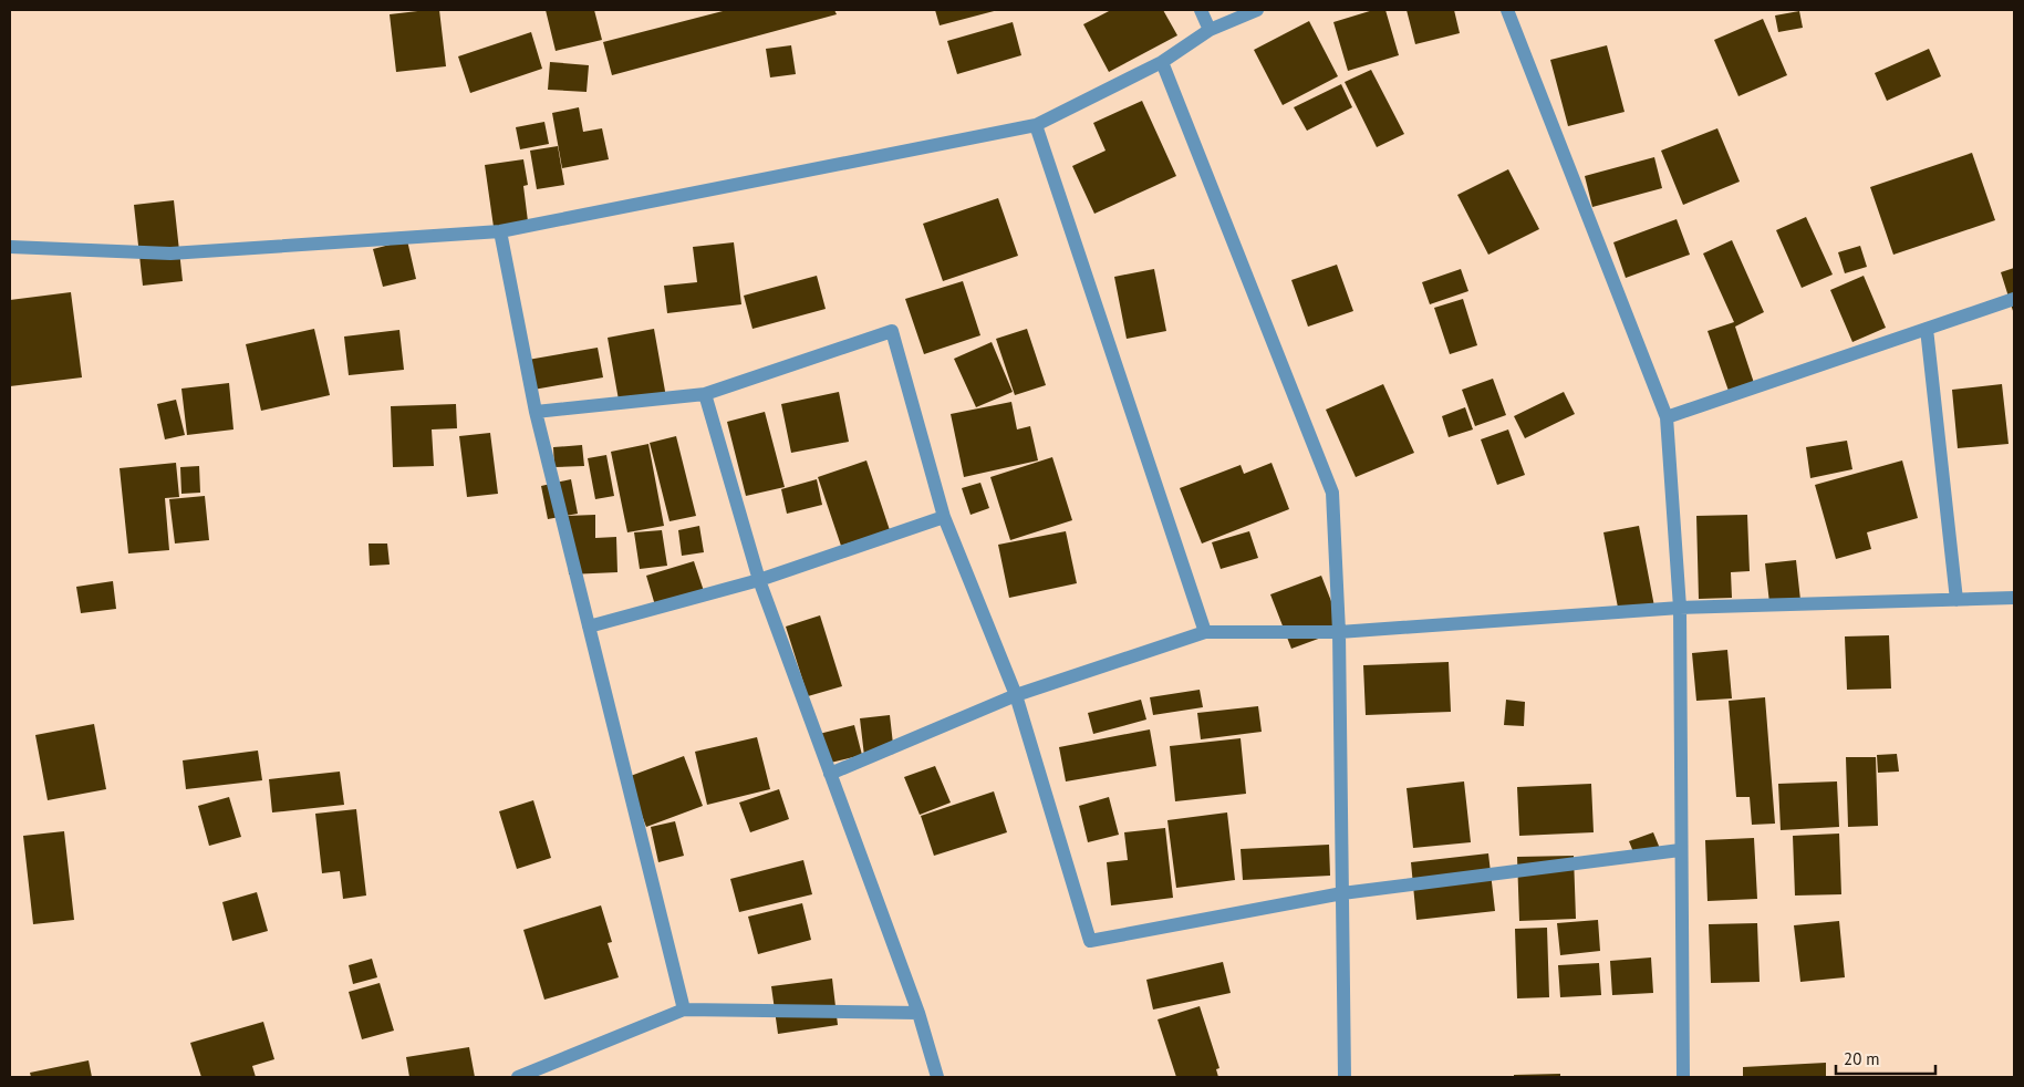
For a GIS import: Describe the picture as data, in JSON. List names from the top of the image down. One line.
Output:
{"scale_bar":"20 m"}
